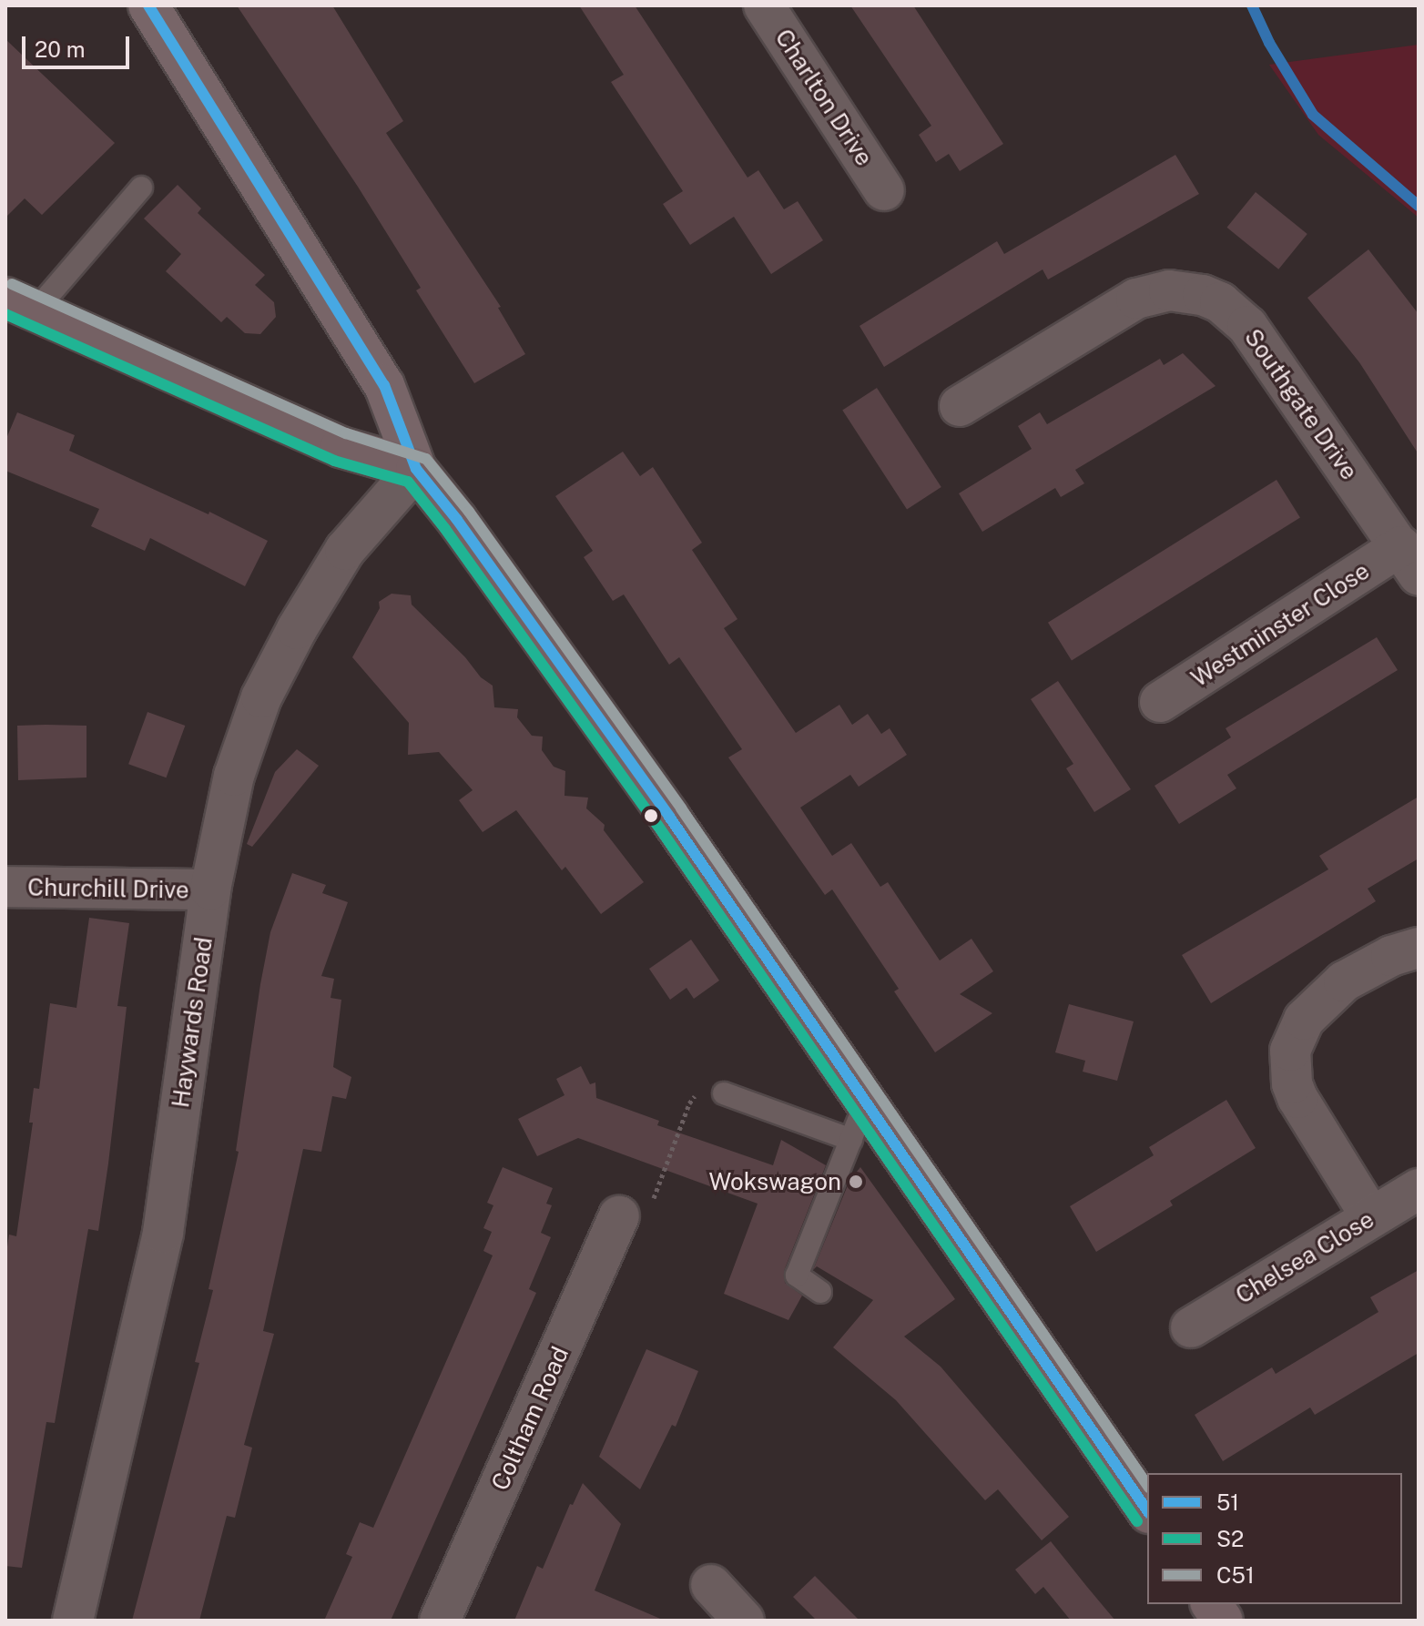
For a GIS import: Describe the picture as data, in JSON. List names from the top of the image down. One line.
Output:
{"streets":{"street":["Charlton Drive","Southgate Drive","Westminster Close","Churchill Drive","Haywards Road","Chelsea Close","Coltham Road"]},"crossings":[["Southgate Drive","Westminster Close"],["Churchill Drive","Haywards Road"]],"places":["Wokswagon"],"lines":["transit line 51","transit line C51","transit line S2"],"legend":["51","S2","C51"],"scale_bar":"20 m"}
